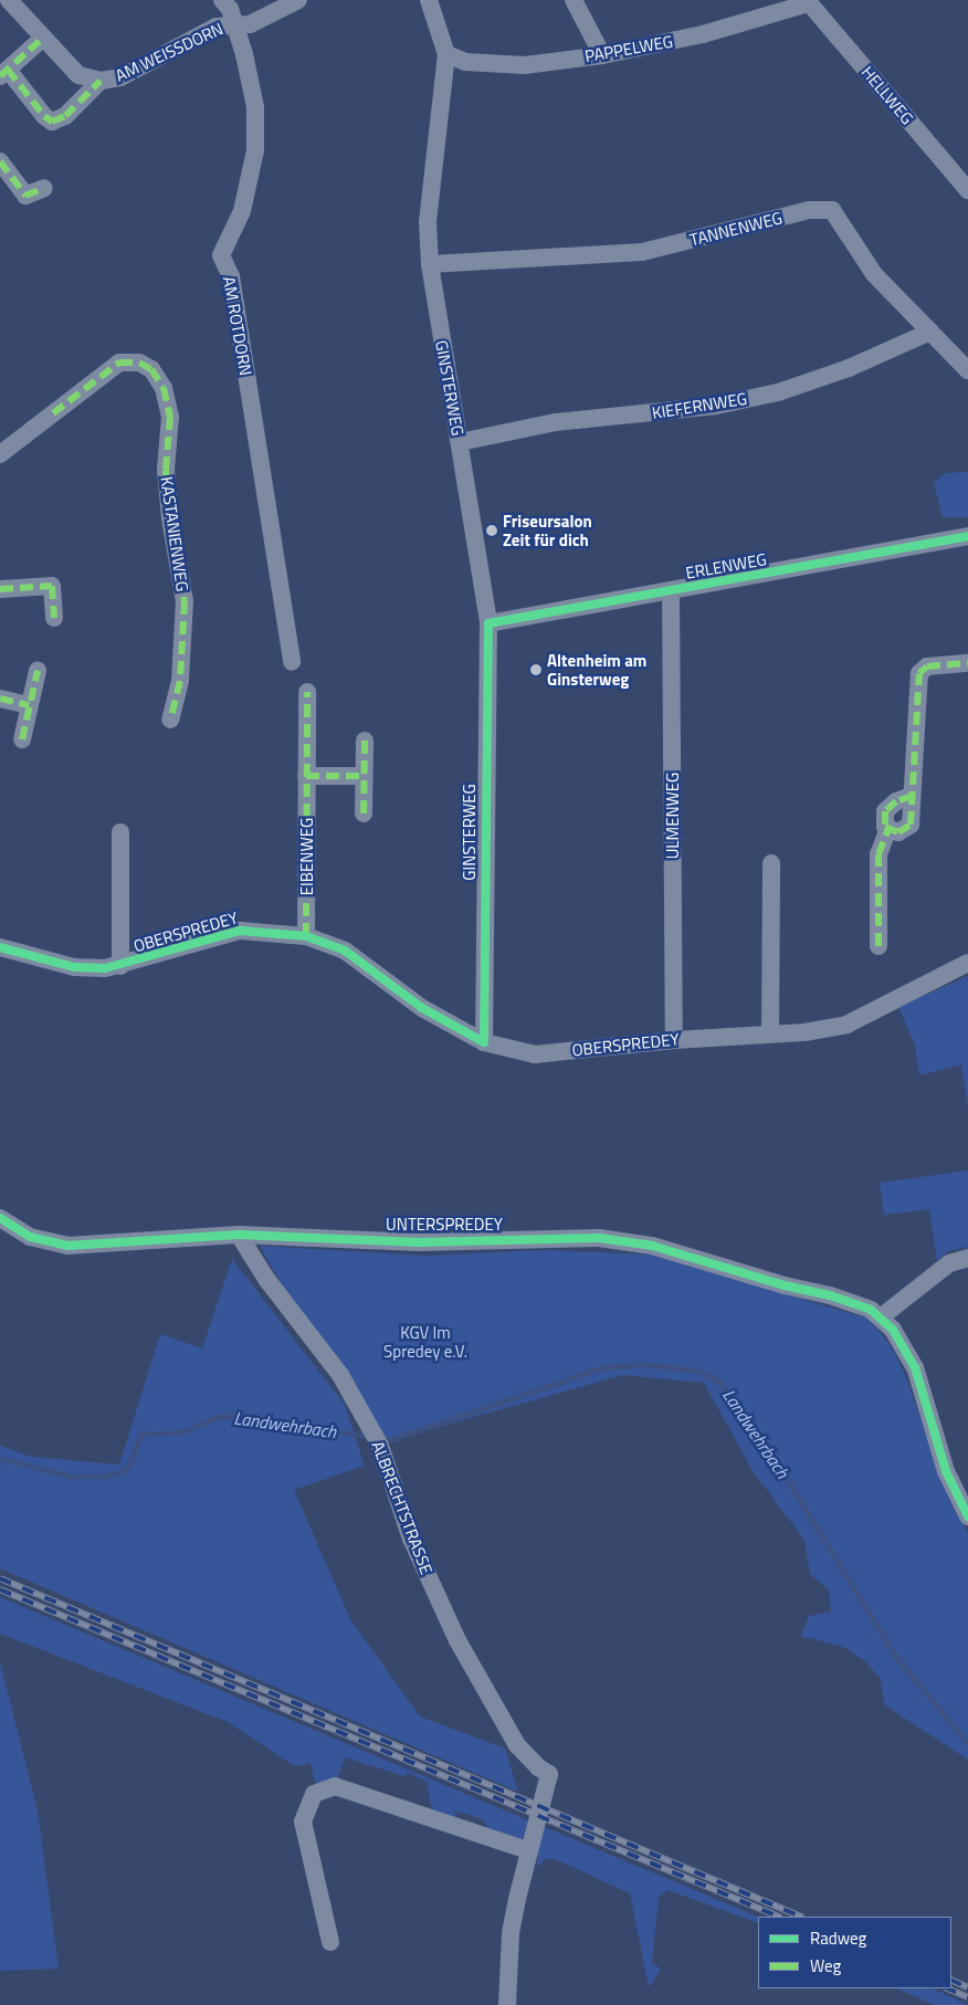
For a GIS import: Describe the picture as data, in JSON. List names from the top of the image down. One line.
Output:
{"streets":{"street":["PAPPELWEG","AM WEISSDORN","HELLWEG","TANNENWEG","AM ROTDORN","GINSTERWEG","KIEFERNWEG","KASTANIENWEG","ERLENWEG","ULMENWEG","EIBENWEG","OBERSPREDEY","UNTERSPREDEY","ALBRECHTSTRASSE"]},"crossings":[["PAPPELWEG","HELLWEG"],["PAPPELWEG","GINSTERWEG"],["AM WEISSDORN","AM ROTDORN"],["TANNENWEG","GINSTERWEG"],["TANNENWEG","KIEFERNWEG"],["GINSTERWEG","KIEFERNWEG"],["GINSTERWEG","ERLENWEG"],["GINSTERWEG","OBERSPREDEY"],["ERLENWEG","ULMENWEG"],["ULMENWEG","OBERSPREDEY"],["EIBENWEG","OBERSPREDEY"],["UNTERSPREDEY","ALBRECHTSTRASSE"]],"water":["Landwehrbach"],"parks":["KGV Im Spredey e.V."],"places":["Friseursalon Zeit für dich","Altenheim am Ginsterweg"],"legend":["Radweg","Weg"]}
